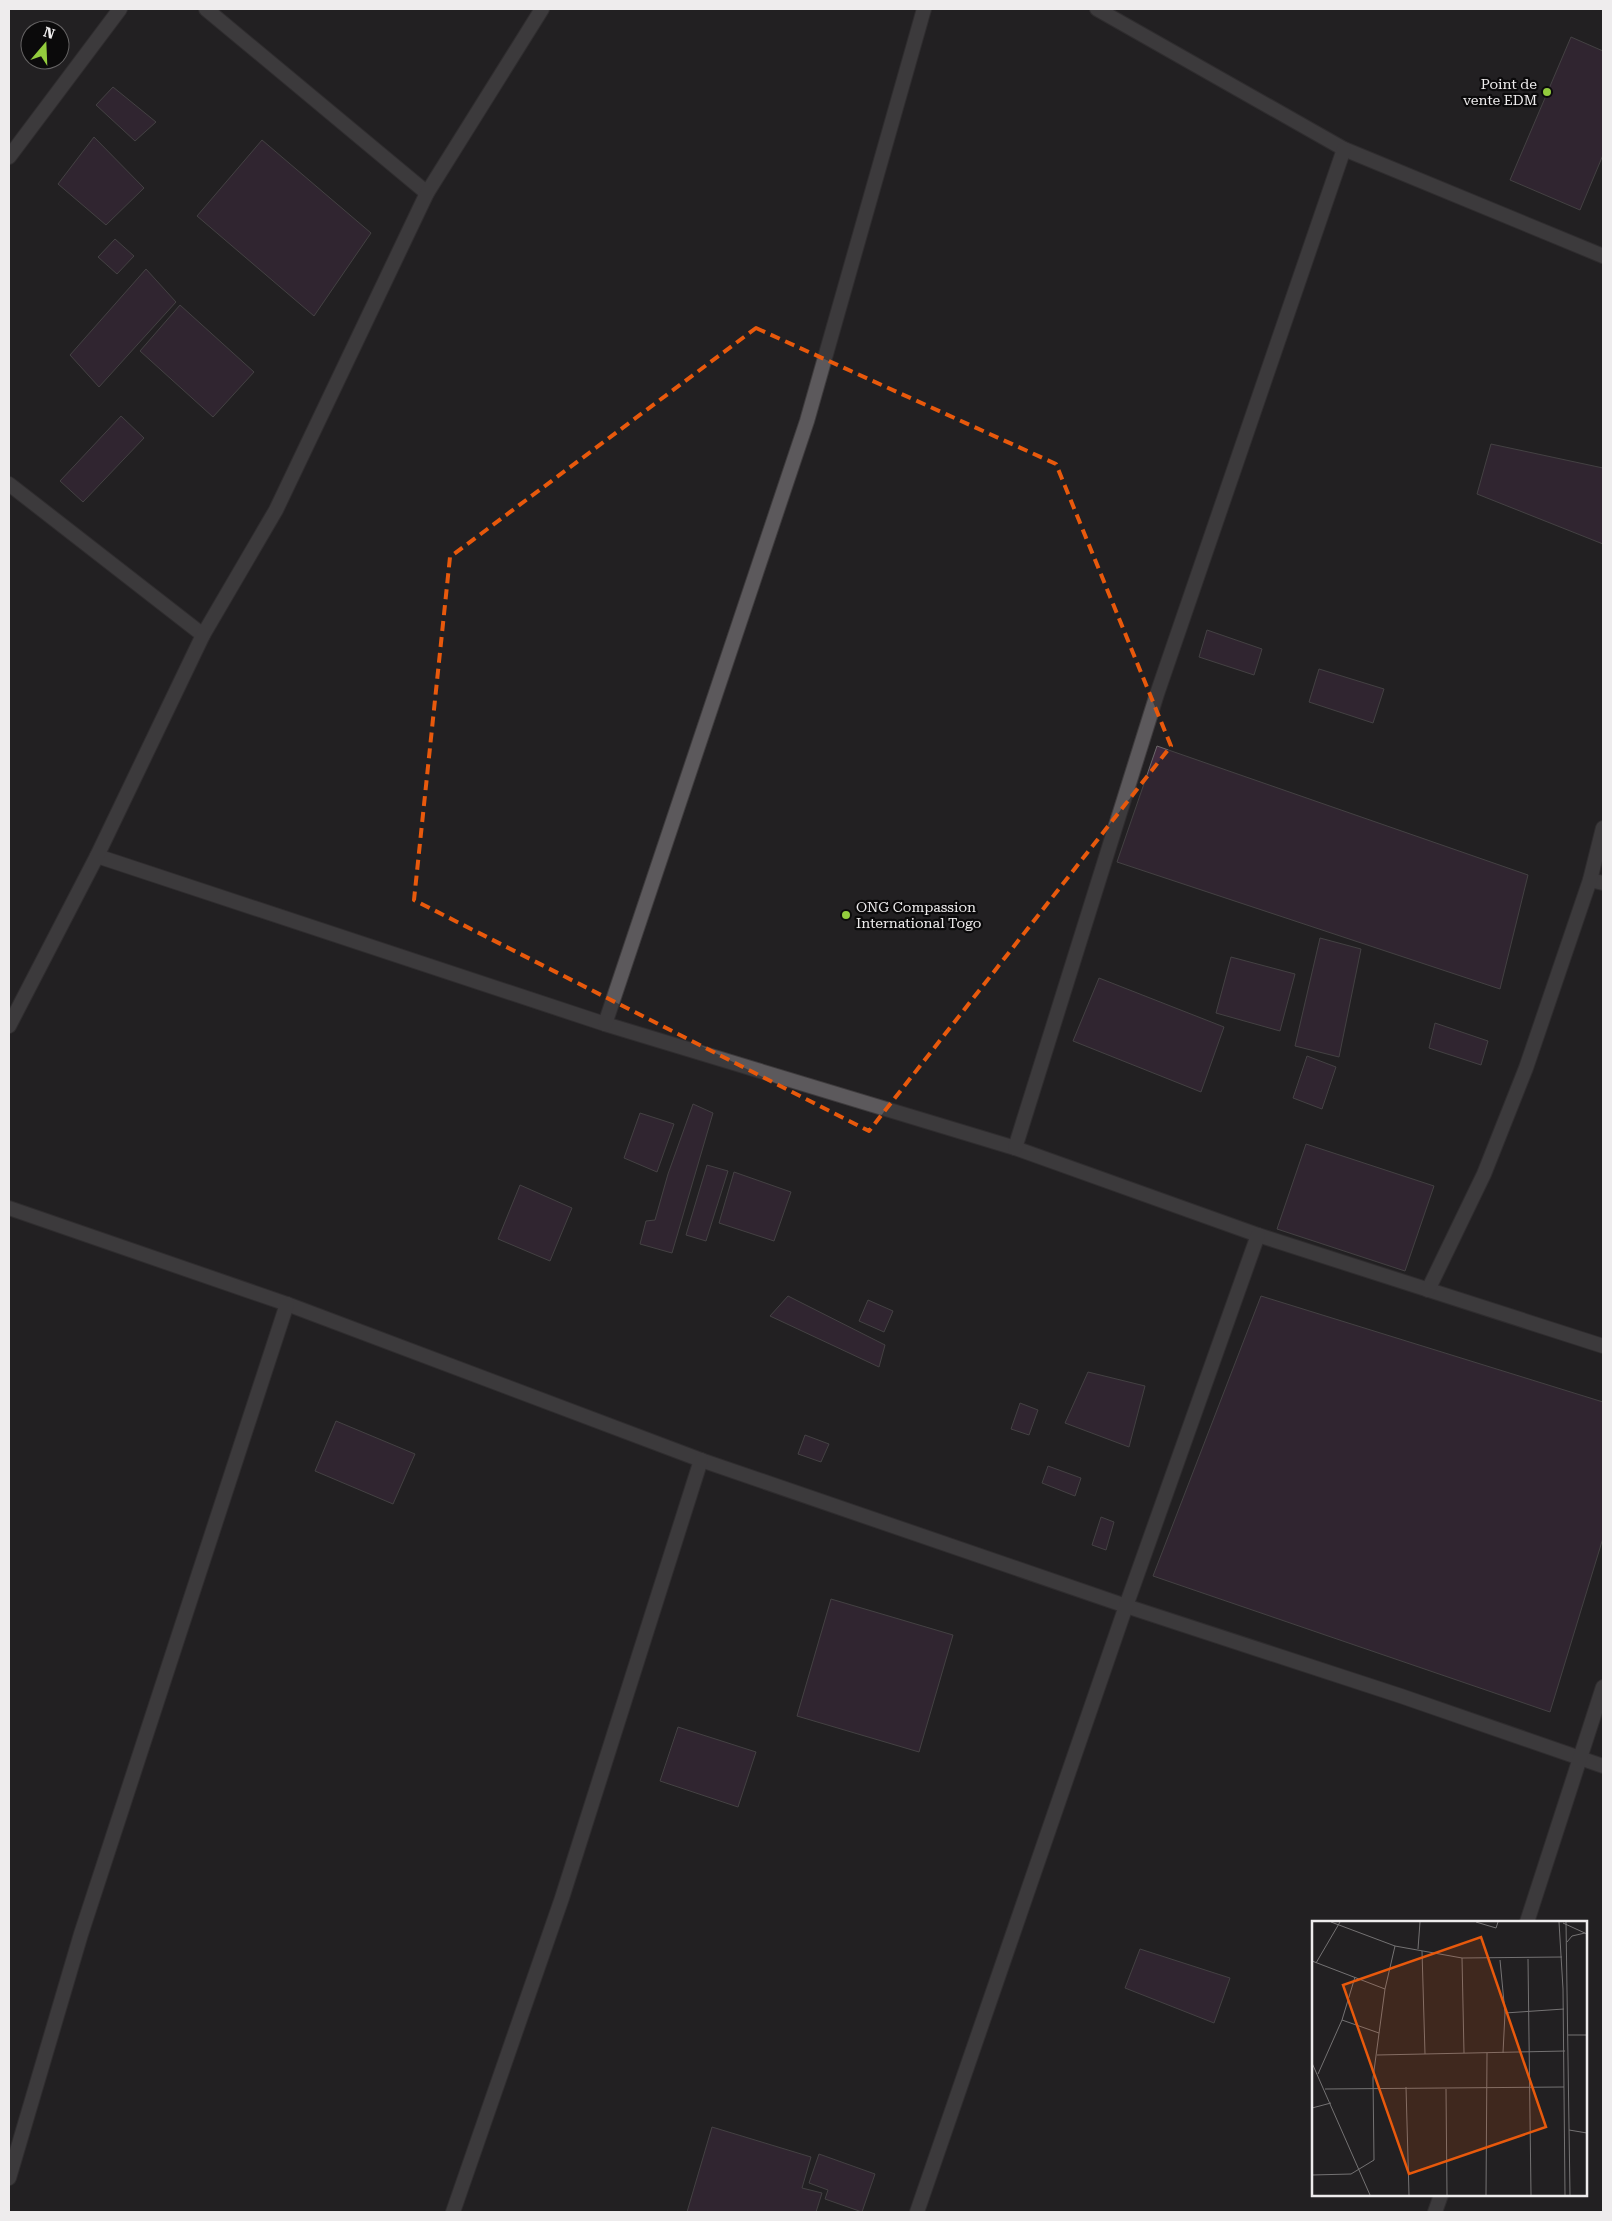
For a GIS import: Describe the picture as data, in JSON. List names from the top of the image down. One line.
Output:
{"places":["Point de vente EDM","ONG Compassion International Togo"],"north":"top"}
